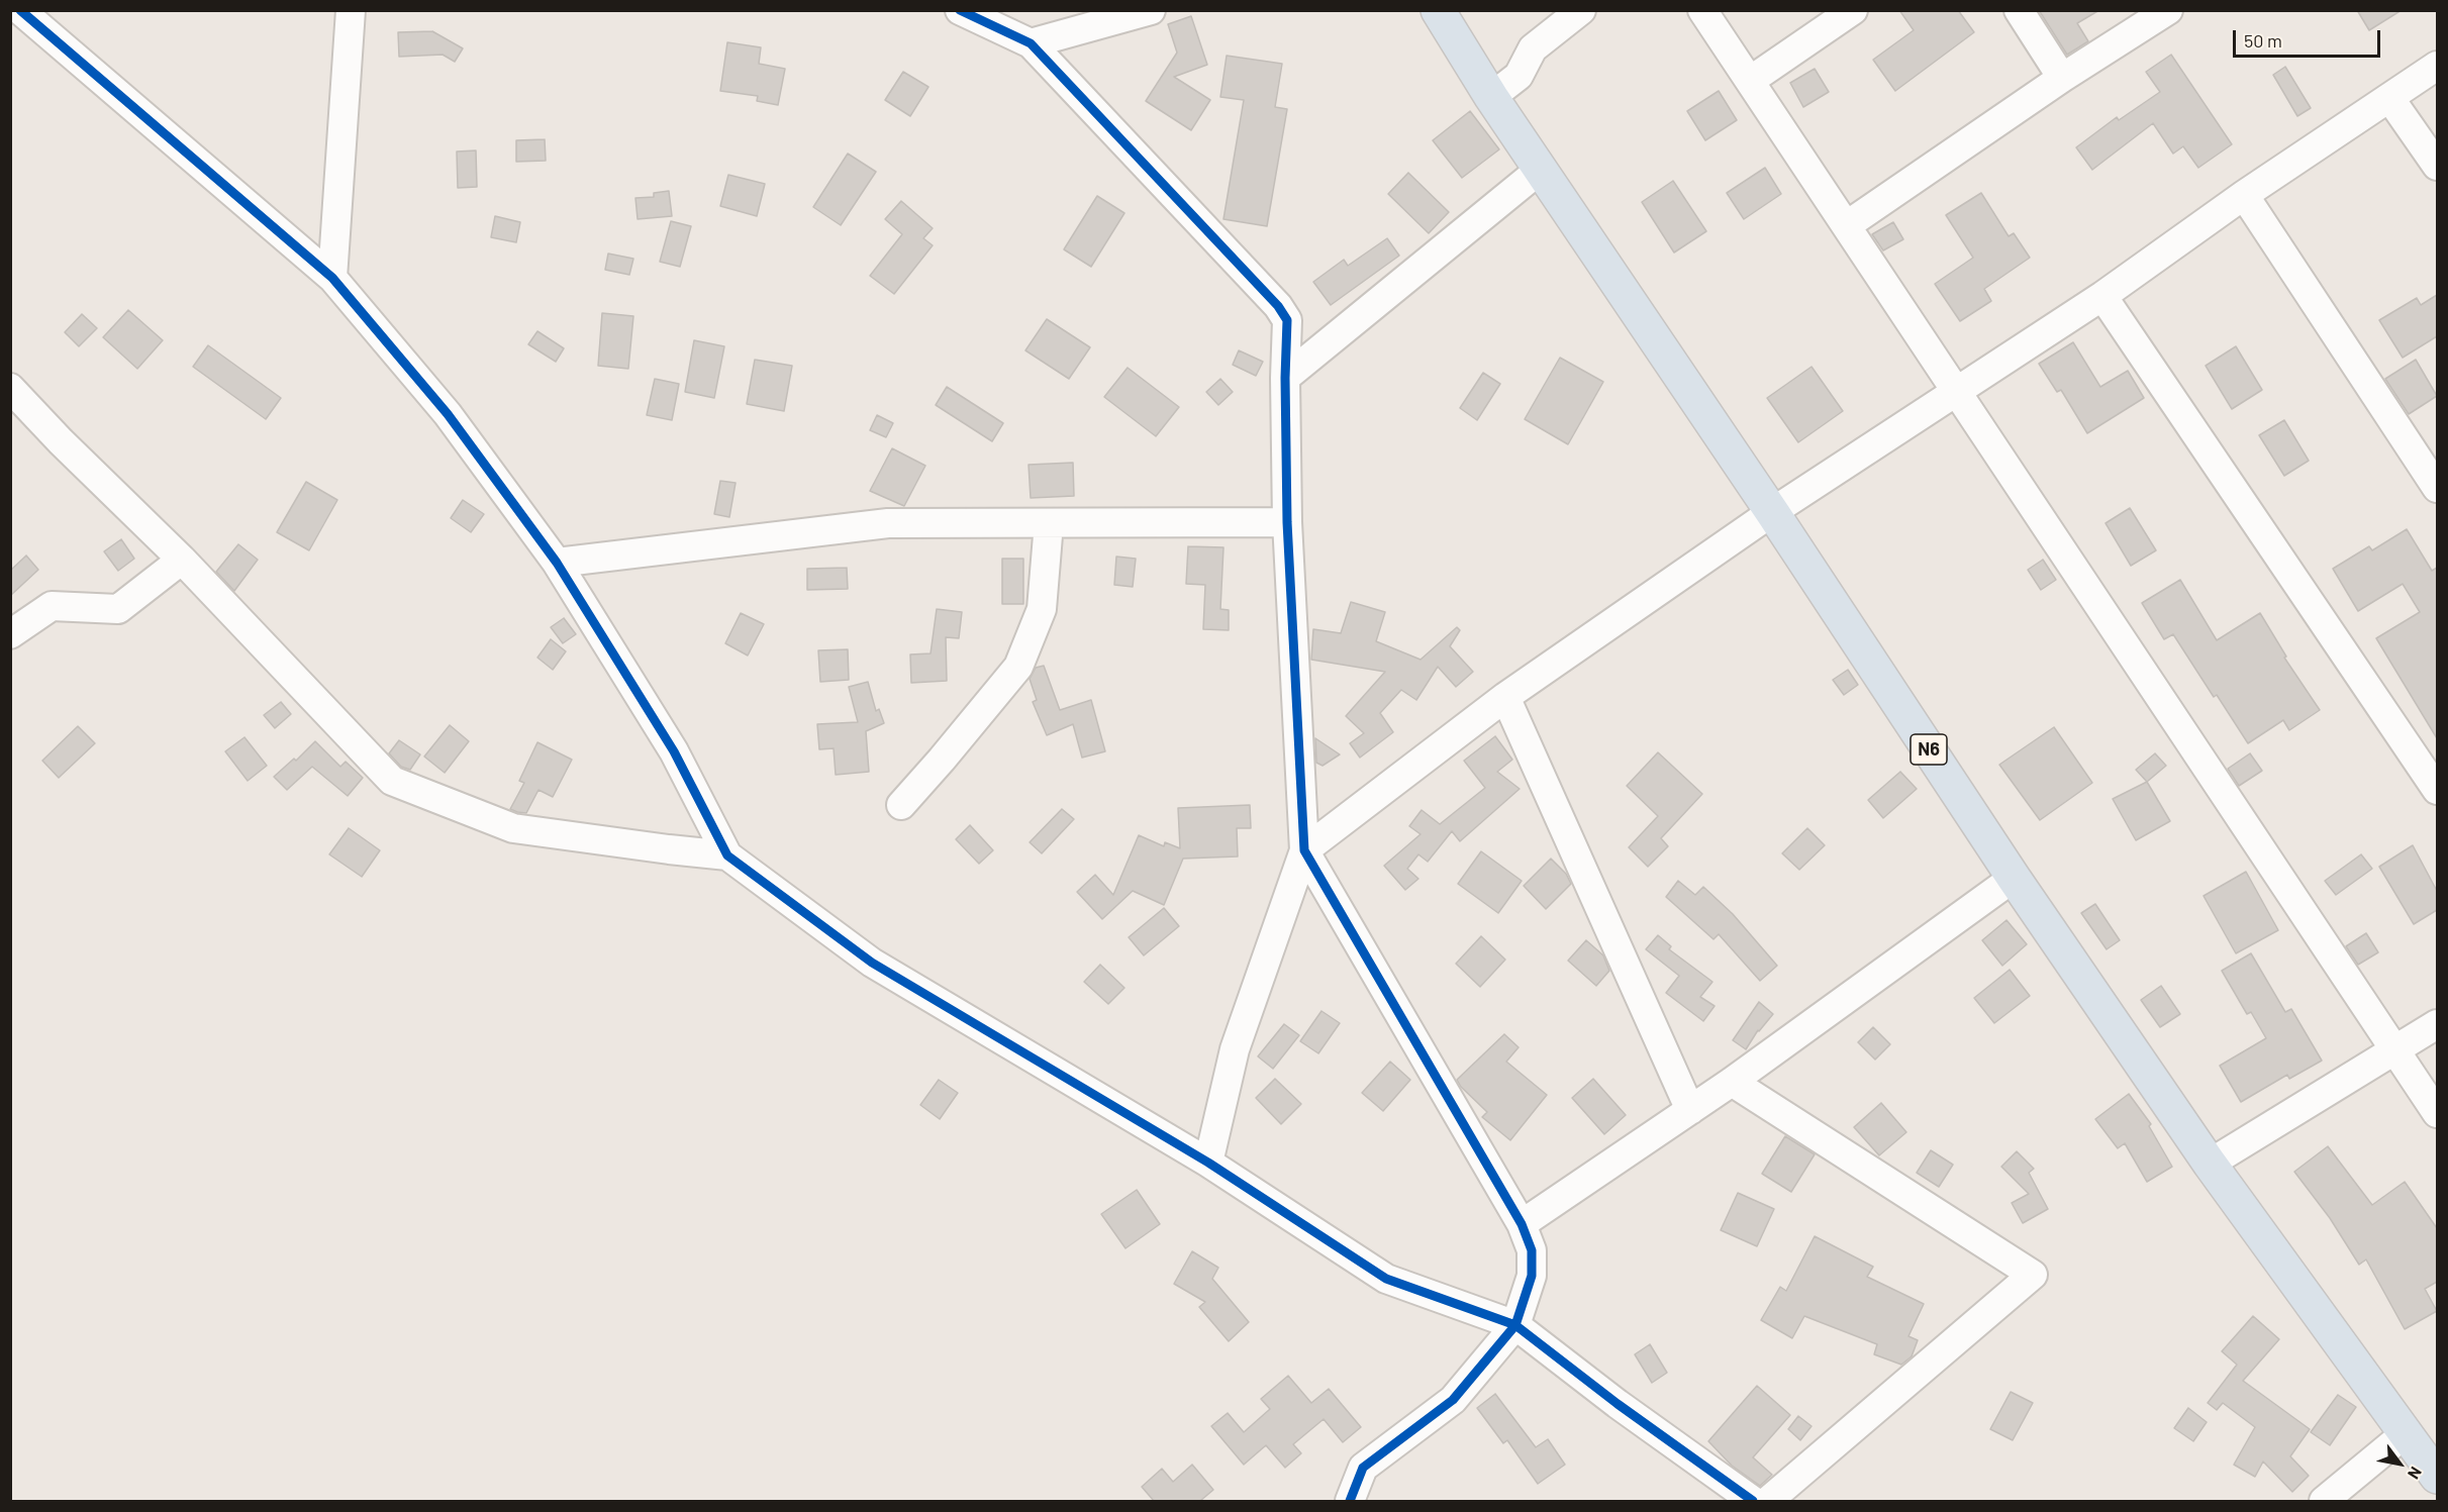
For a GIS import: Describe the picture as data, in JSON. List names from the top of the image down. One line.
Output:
{"streets":{"highway":["N6"]},"scale_bar":"50 m","north":"bottom right"}
